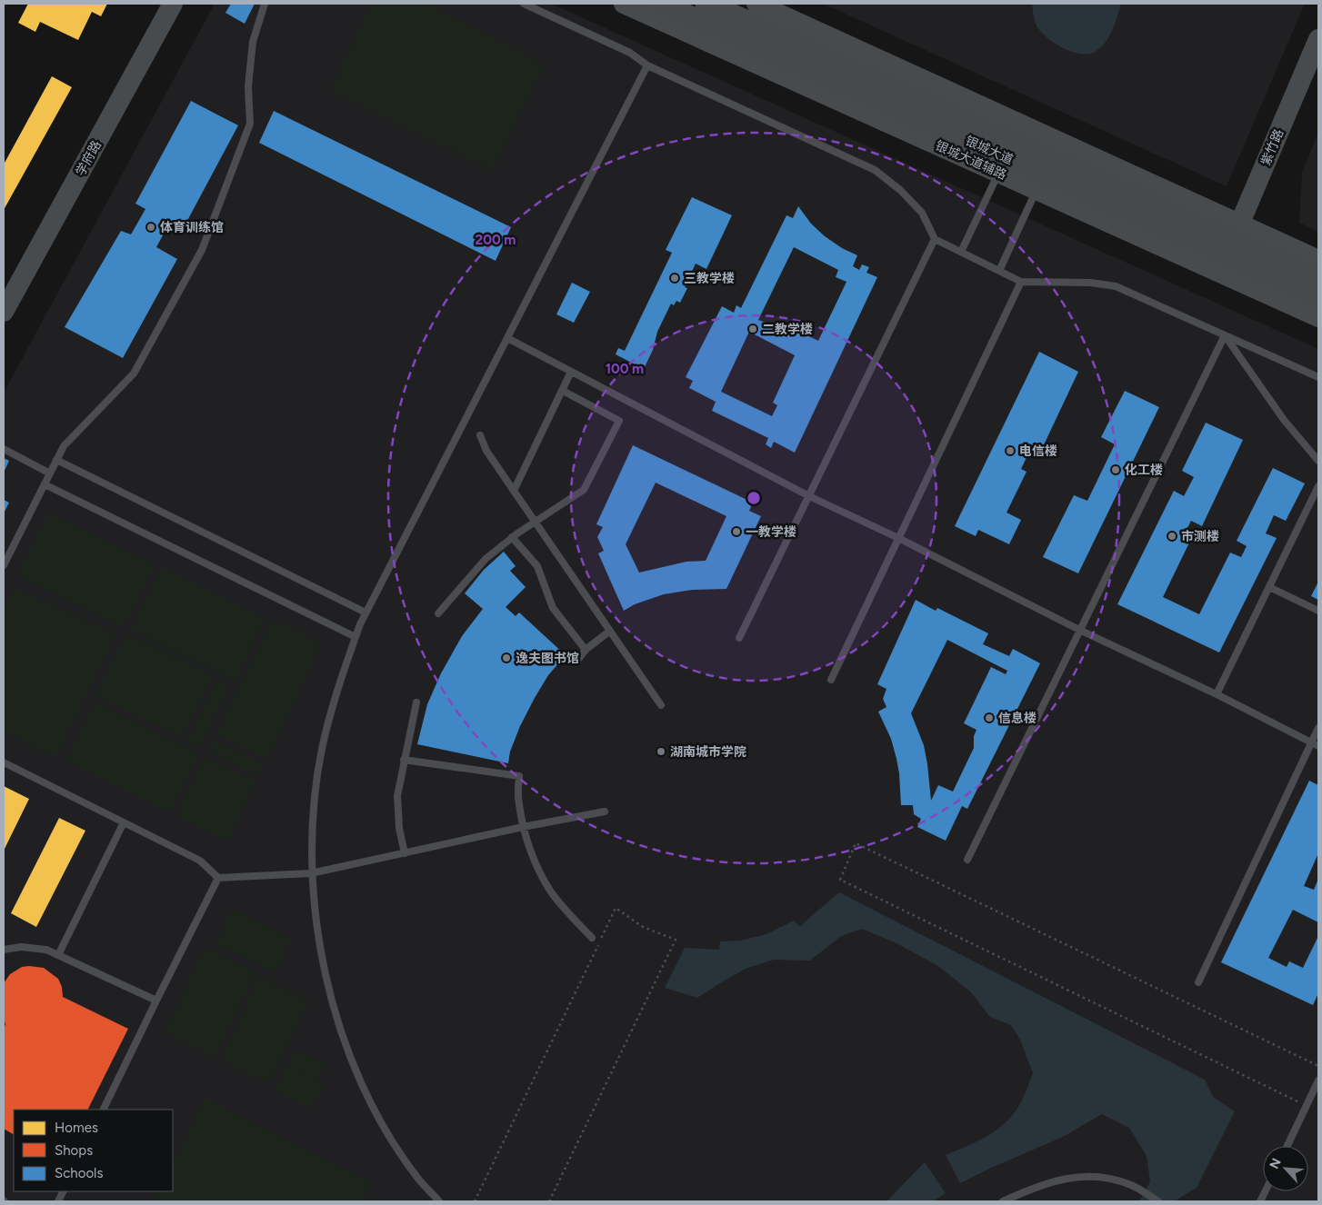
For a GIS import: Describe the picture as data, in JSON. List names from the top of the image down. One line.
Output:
{"streets":{"main road":["银城大道"],"street":["紫竹路","学府路","银城大道辅路"]},"crossings":[["紫竹路","银城大道"]],"places":["体育训练馆","三教学楼","二教学楼","电信楼","化工楼","一教学楼","市测楼","逸夫图书馆","信息楼","湖南城市学院"],"legend":["Homes","Shops","Schools"],"north":"top left","rings":["200 m","100 m"]}
